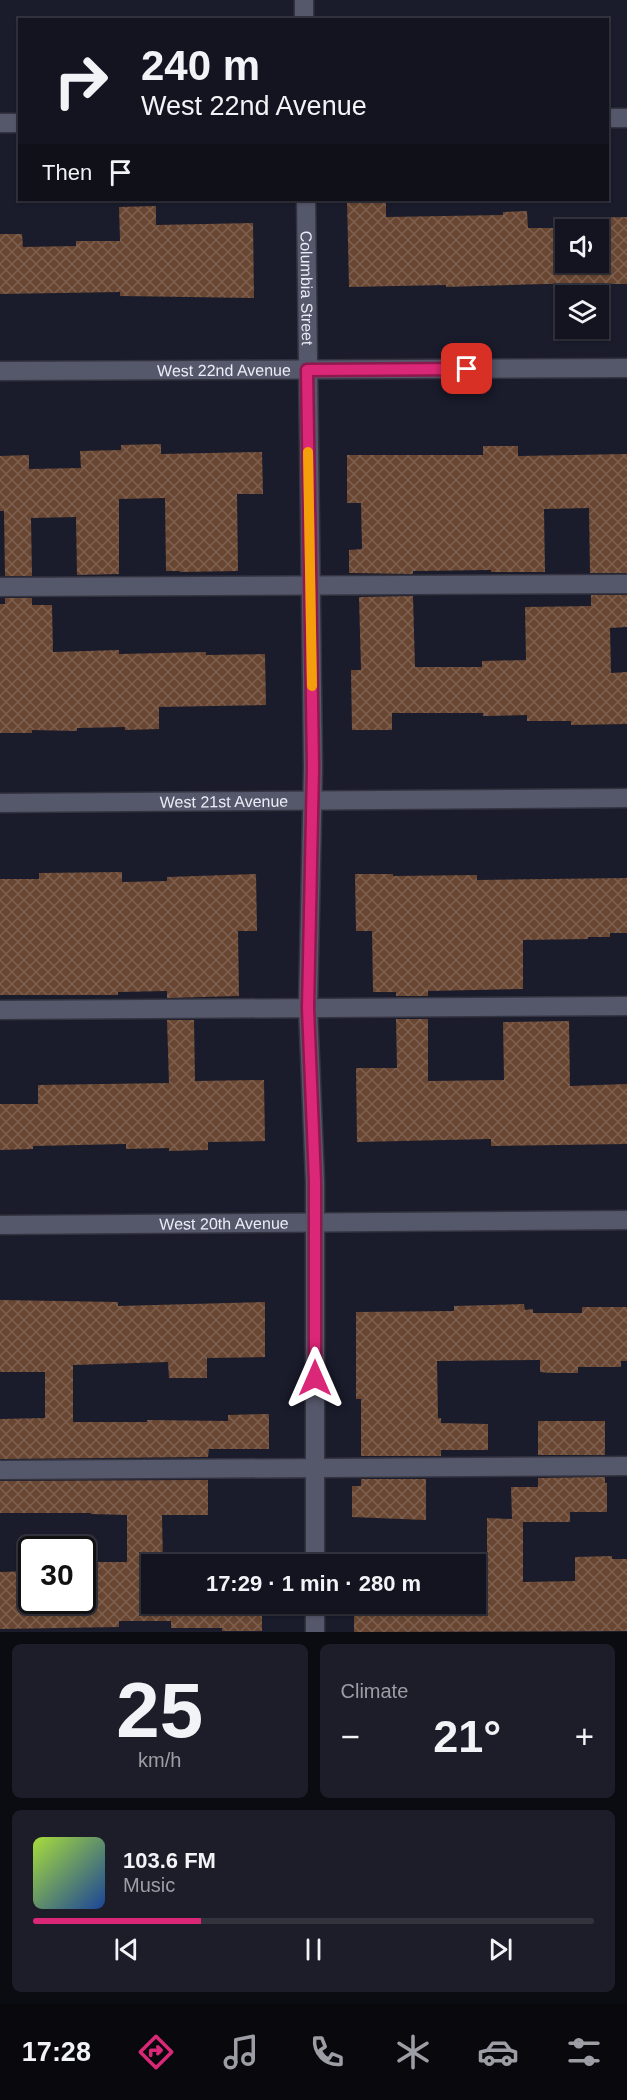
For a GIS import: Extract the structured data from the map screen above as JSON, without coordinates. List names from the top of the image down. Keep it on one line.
{"streets":{"street":["Columbia Street","West 22nd Avenue","West 21st Avenue","West 20th Avenue"]},"crossings":[["Columbia Street","West 22nd Avenue"],["Columbia Street","West 21st Avenue"],["Columbia Street","West 20th Avenue"]],"page":{"turn":["240 m","West 22nd Avenue"],"then":"Then","limit":"30","trip":"17:29 · 1 min · 280 m","tile":[["25","km/h"],"Climate"],"heat":["−","21°","+"],"song":["103.6 FM","Music"],"tabs":"17:28"}}
